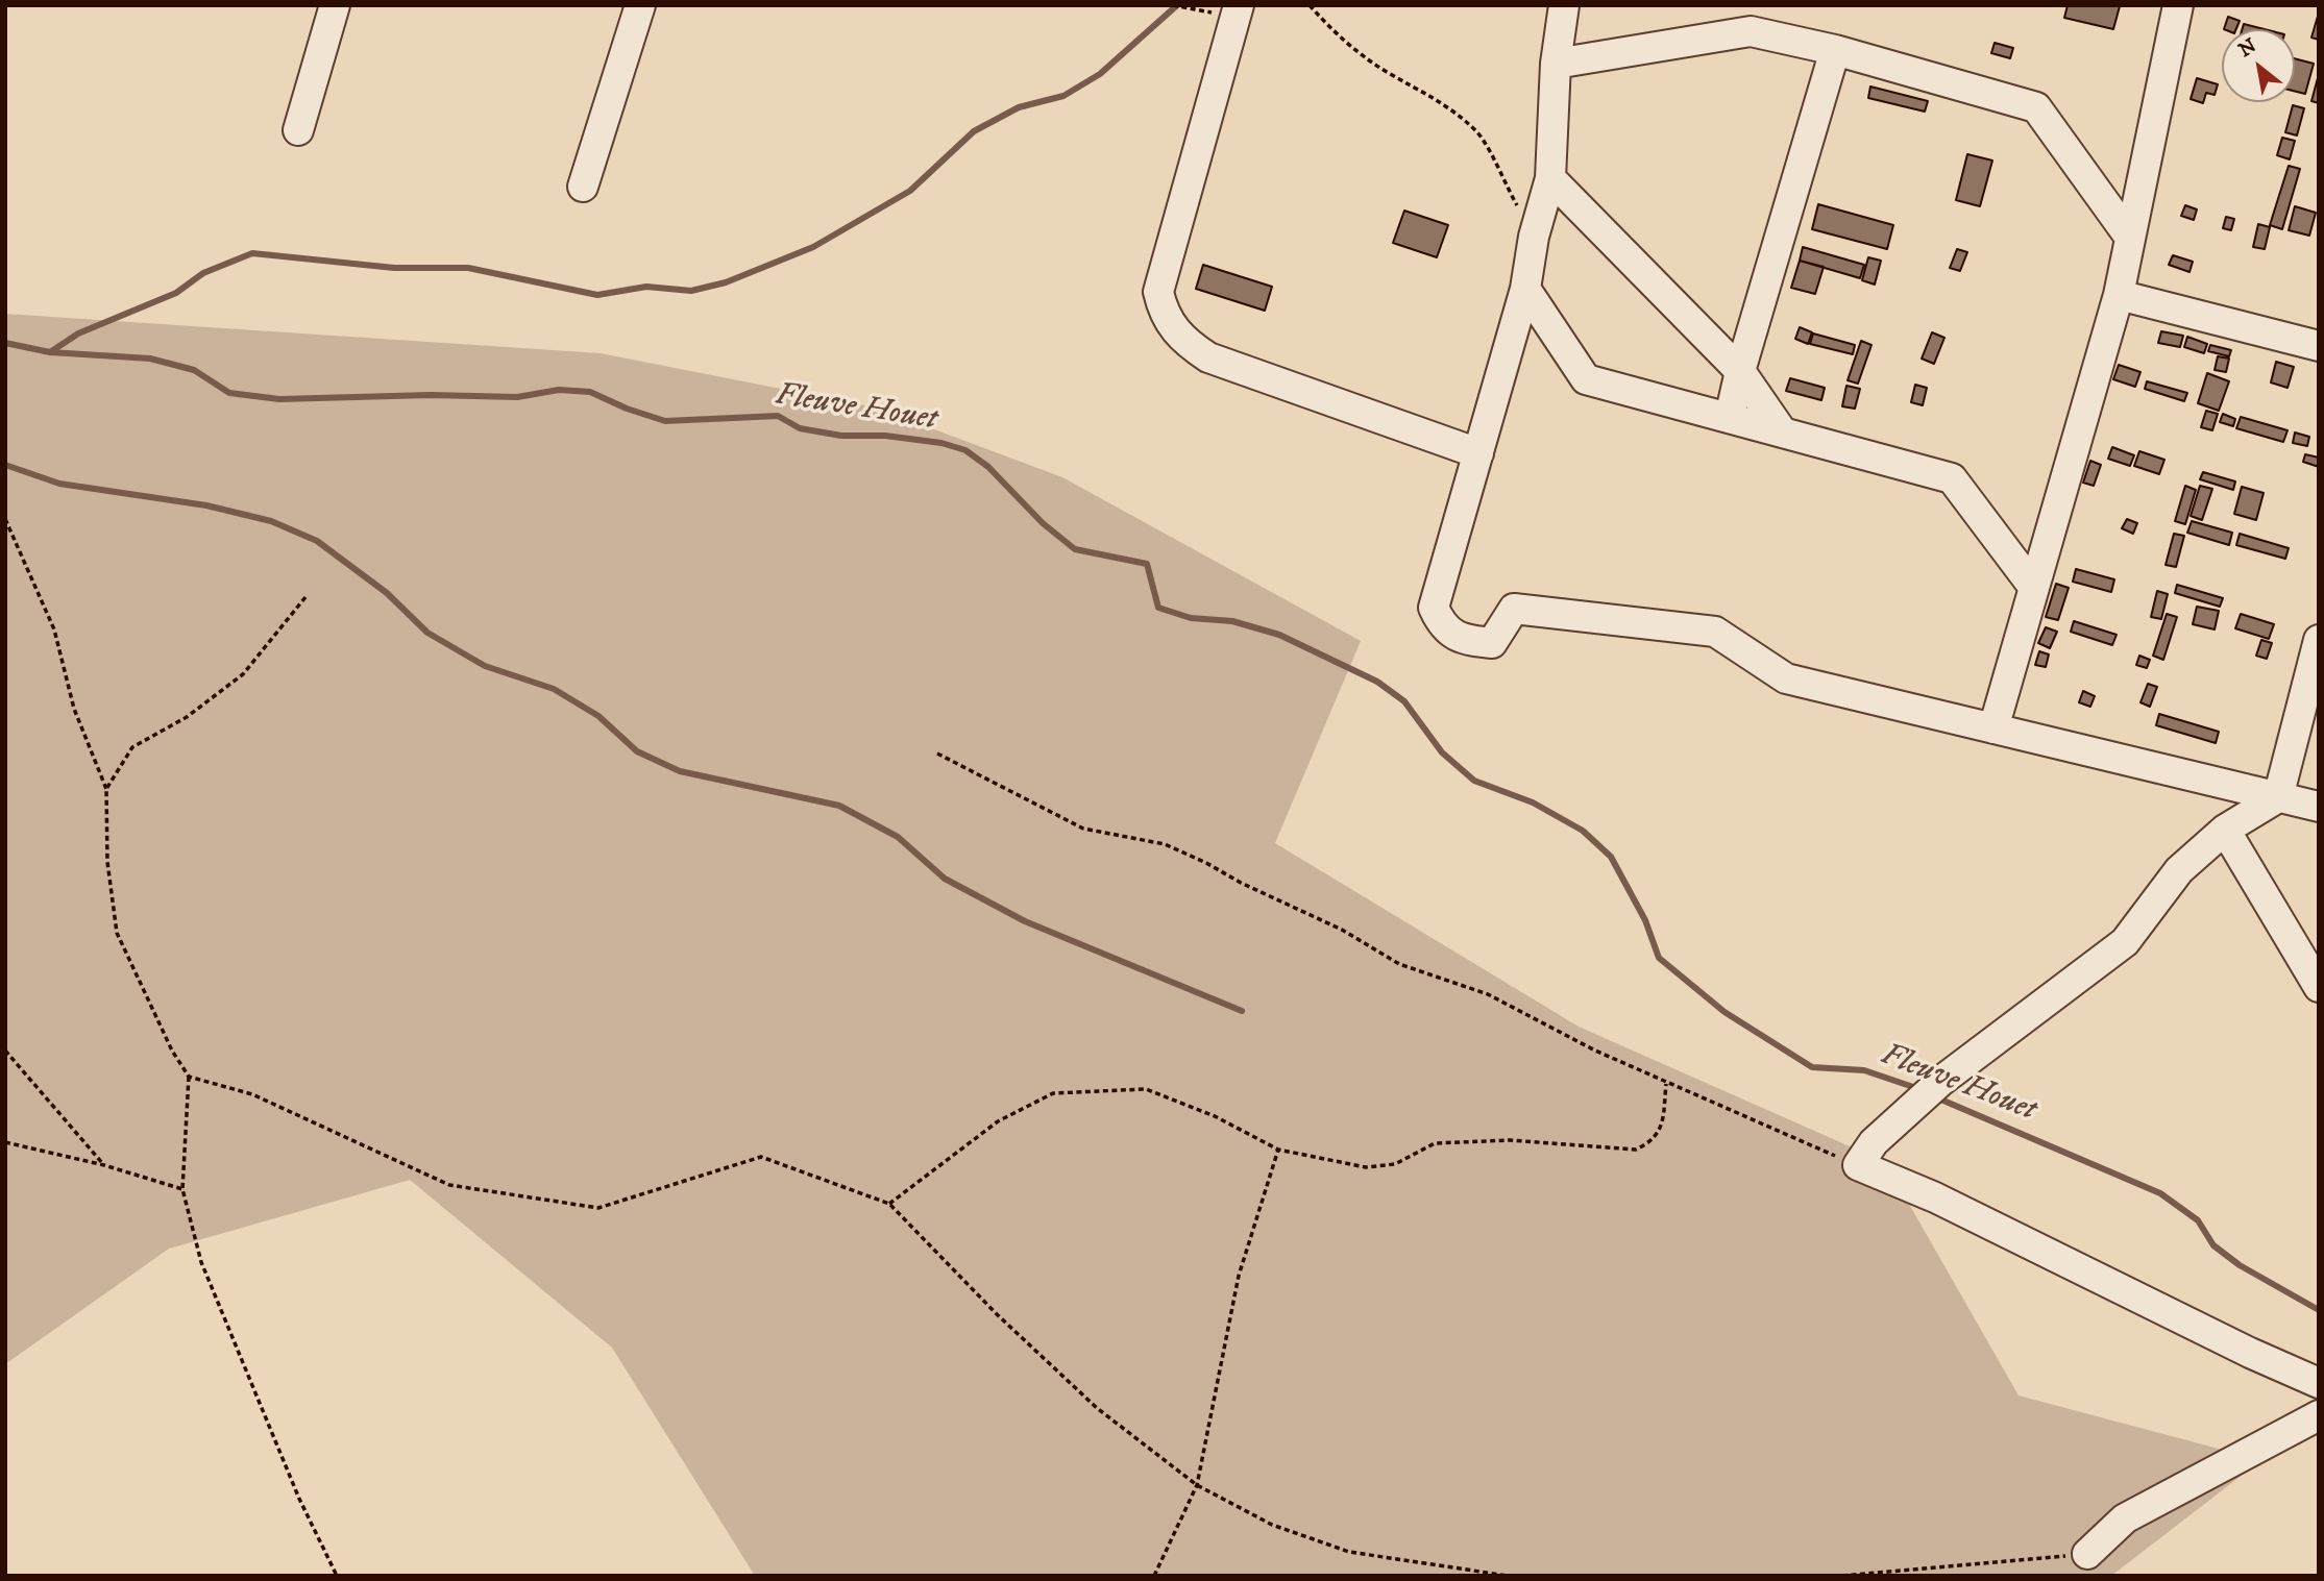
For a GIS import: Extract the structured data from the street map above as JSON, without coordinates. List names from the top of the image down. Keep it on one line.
{"water":["Fleuve Houet"],"north":"top left"}
